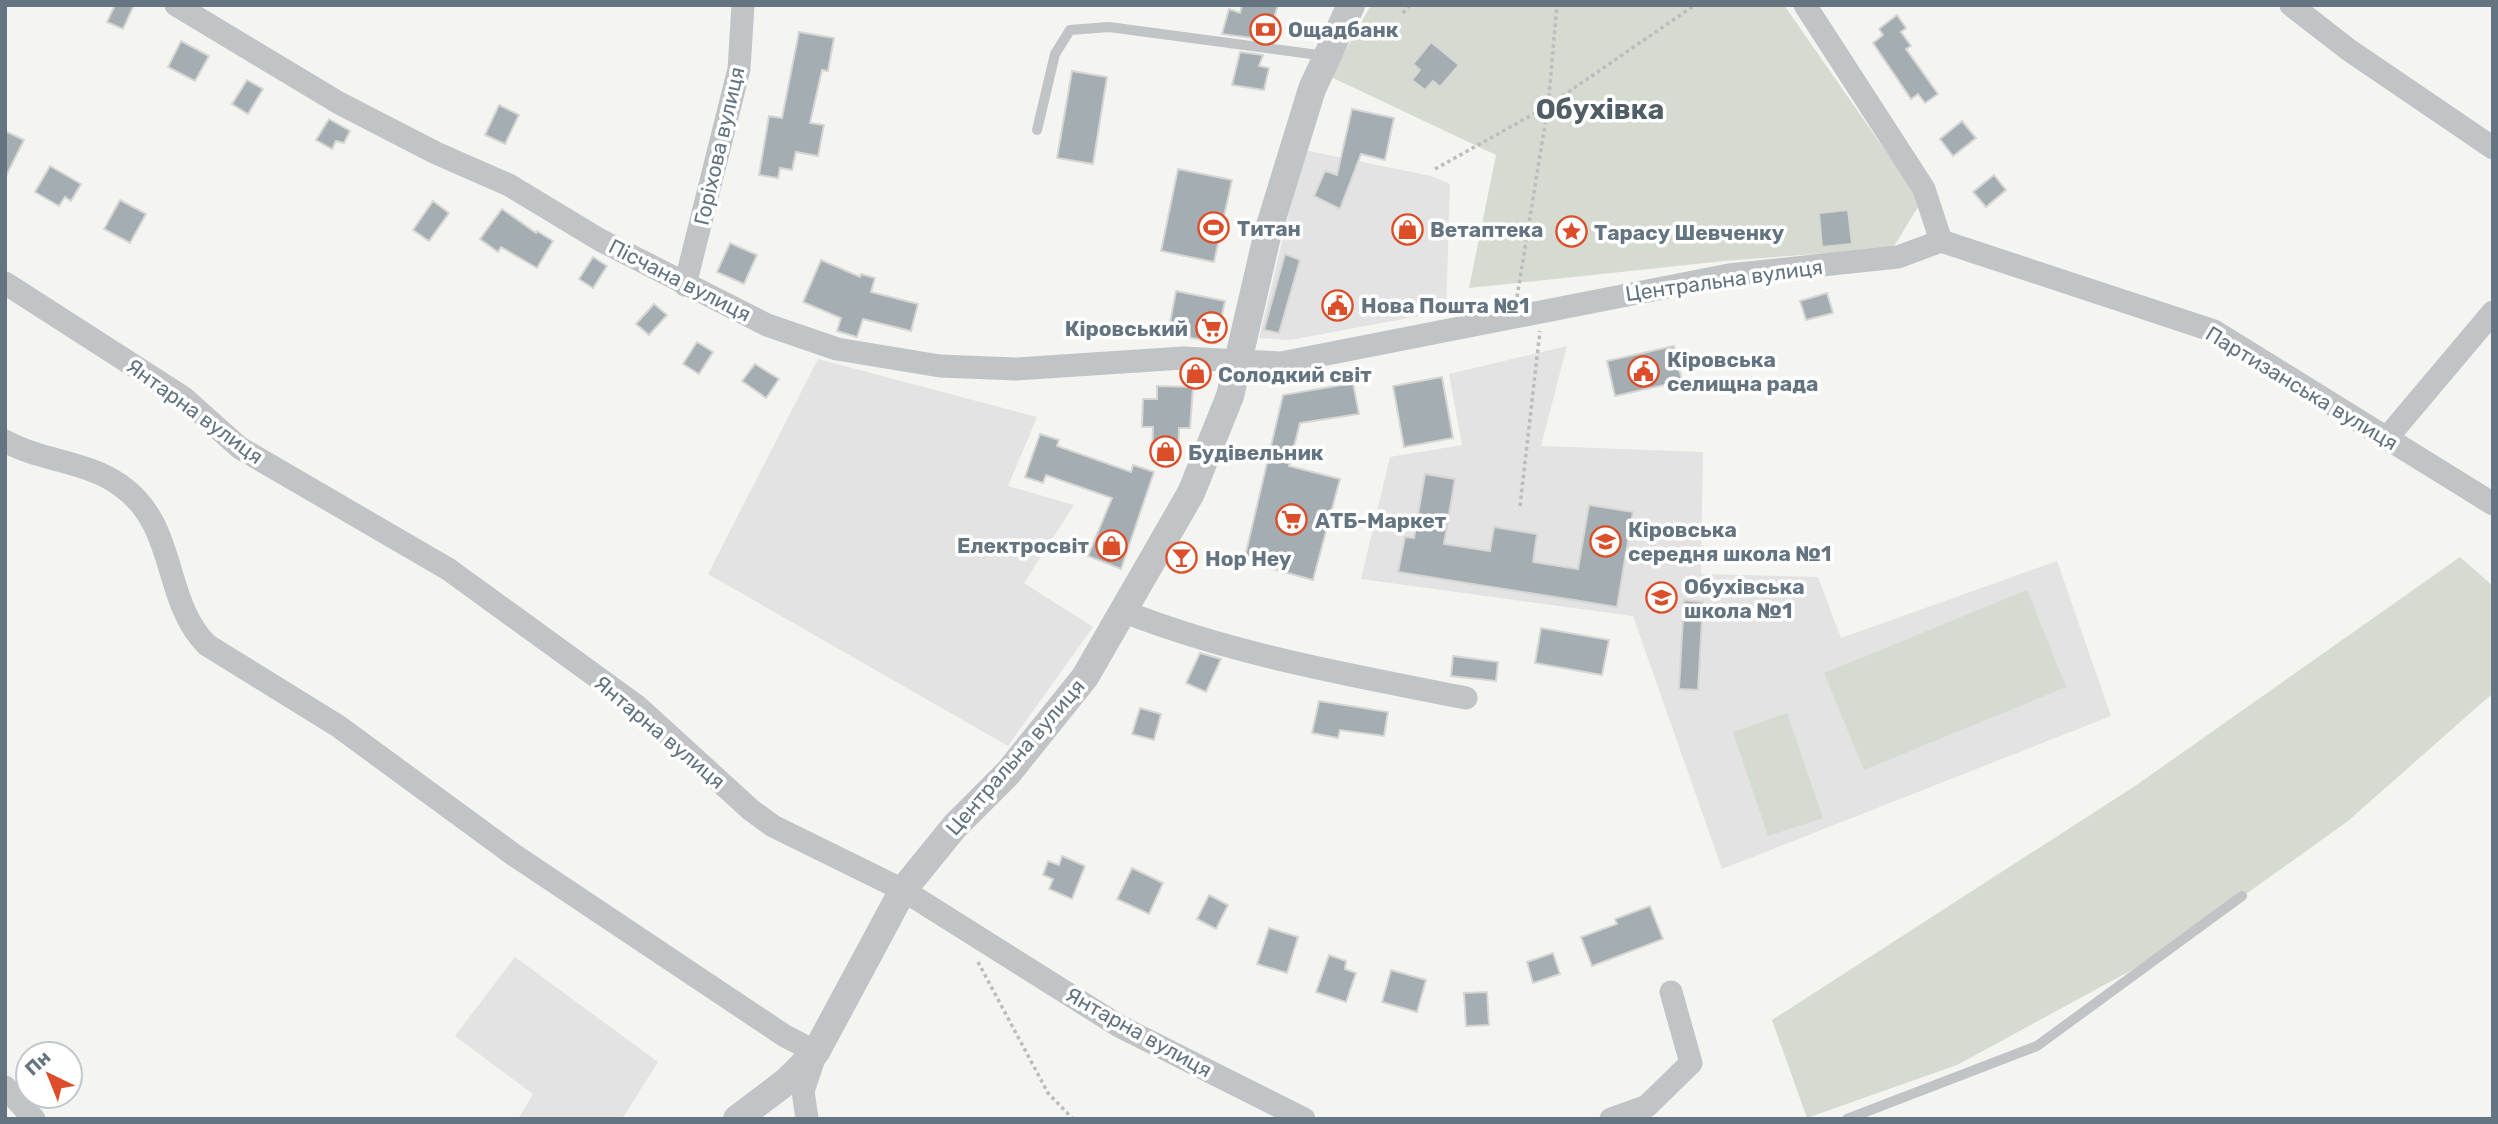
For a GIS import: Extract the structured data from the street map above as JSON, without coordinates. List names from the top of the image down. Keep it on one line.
{"streets":{"street":["Горіхова вулиця","Пісчана вулиця","Центральна вулиця","Партизанська вулиця","Янтарна вулиця"]},"crossings":[["Горіхова вулиця","Пісчана вулиця"],["Пісчана вулиця","Центральна вулиця"],["Центральна вулиця","Партизанська вулиця"],["Центральна вулиця","Янтарна вулиця"]],"districts":["Обухівка"],"places":{"bank":["Ощадбанк"],"sports":["Титан"],"shop":["Ветаптека","Солодкий світ","Будівельник","Електросвіт"],"place":["Тарасу Шевченку"],"public building":["Нова Пошта №1","Кіровська селищна рада"],"supermarket":["Кіровський","АТБ-Маркет"],"school or university":["Кіровська середня школа №1","Обухівська школа №1"],"bar":["Hop Hey"]},"north":"top left"}
